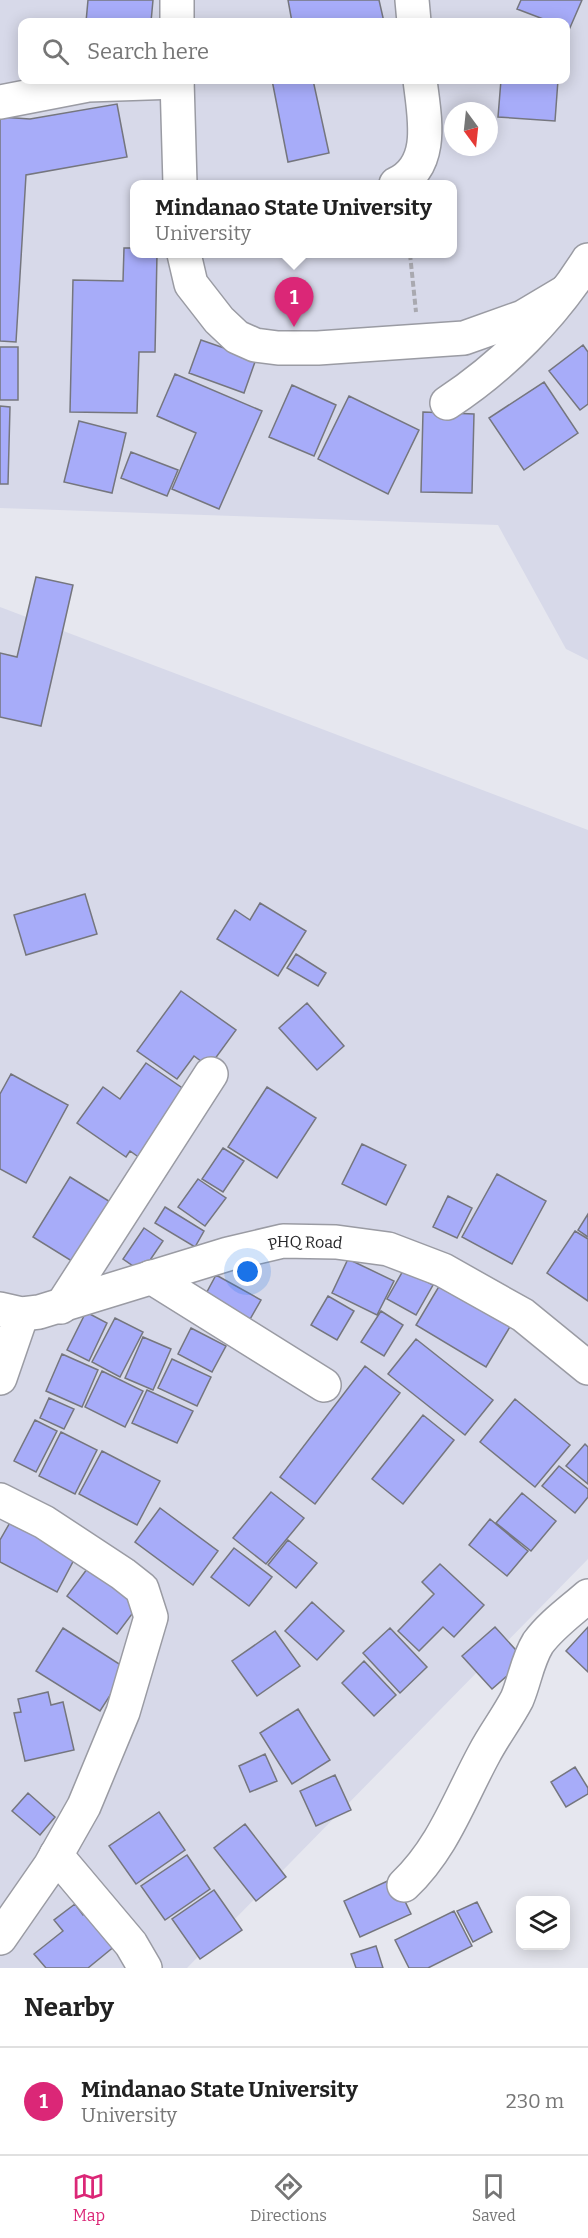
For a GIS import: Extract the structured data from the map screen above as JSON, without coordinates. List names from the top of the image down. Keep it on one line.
{"streets":{"street":["PHQ Road"]},"north":"bottom","page":{"search":"Search here","popup":["Mindanao State University","University"],"pins":"1","heading":"Nearby","list":[{"mark":"1","name":"Mindanao State University","note":"University","value":"230 m"}],"nav":["Map","Directions","Saved"]}}
